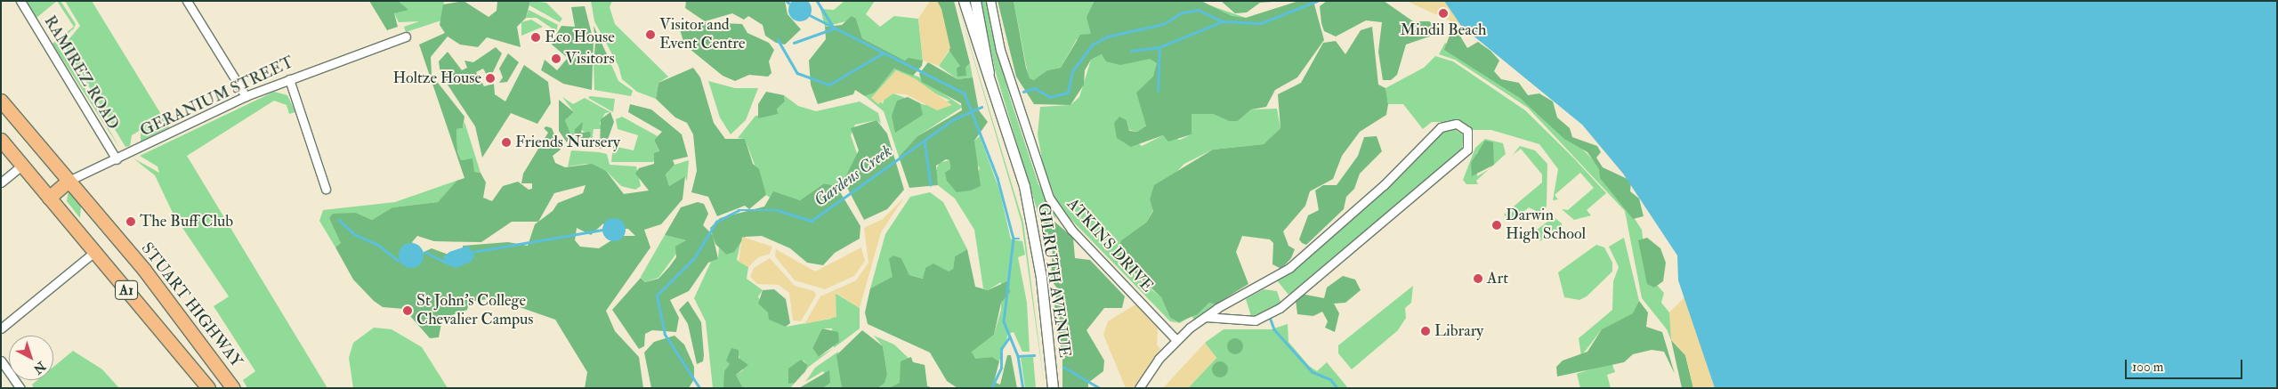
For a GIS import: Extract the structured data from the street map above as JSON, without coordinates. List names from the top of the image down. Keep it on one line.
{"streets":{"highway":["A1","STUART HIGHWAY"],"street":["RAMIREZ ROAD","GERANIUM STREET","ATKINS DRIVE","GILRUTH AVENUE"]},"crossings":[["RAMIREZ ROAD","GERANIUM STREET"],["GERANIUM STREET","STUART HIGHWAY"]],"water":["Gardens Creek"],"places":["Mindil Beach","Visitor and Event Centre","Eco House","Visitors","Holtze House","Friends Nursery","The Buff Club","Darwin High School","Art","St John's College Chevalier Campus","Library"],"scale_bar":"100 m","north":"bottom right"}
